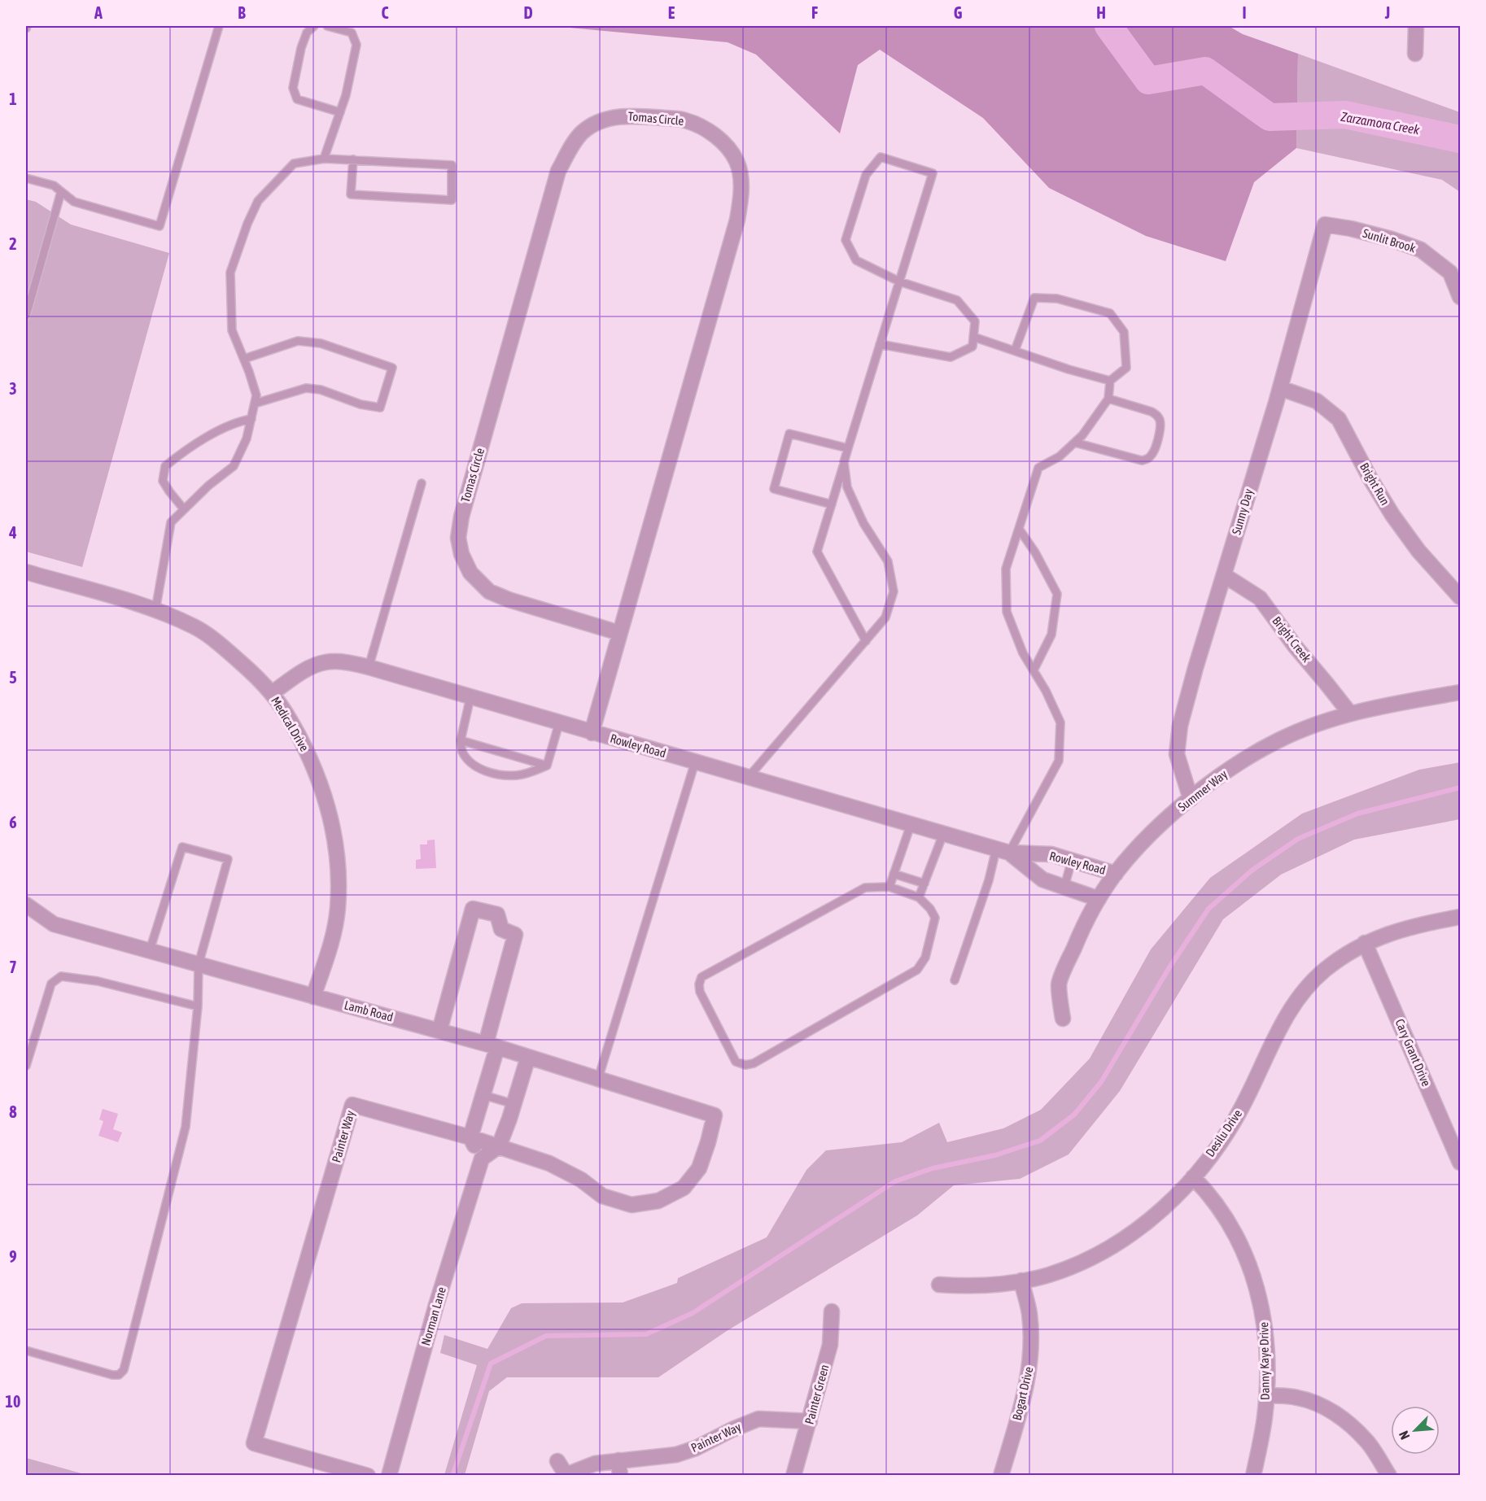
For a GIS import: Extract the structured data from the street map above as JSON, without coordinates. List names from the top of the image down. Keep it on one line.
{"streets":{"street":["Tomas Circle","Sunlit Brook","Bright Run","Sunny Day","Bright Creek","Medical Drive","Rowley Road","Summer Way","Lamb Road","Cary Grant Drive","Desilu Drive","Painter Way","Norman Lane","Danny Kaye Drive","Bogart Drive","Painter Green"]},"crossings":[["Tomas Circle","Rowley Road"],["Sunlit Brook","Sunny Day"],["Bright Run","Sunny Day"],["Sunny Day","Bright Creek"],["Sunny Day","Summer Way"],["Bright Creek","Summer Way"],["Medical Drive","Rowley Road"],["Medical Drive","Lamb Road"],["Rowley Road","Summer Way"],["Lamb Road","Painter Way"],["Cary Grant Drive","Desilu Drive"],["Desilu Drive","Danny Kaye Drive"],["Desilu Drive","Bogart Drive"],["Painter Way","Painter Green"]],"water":["Zarzamora Creek"],"north":"bottom left","grid":{"columns":["A","B","C","D","E","F","G","H","I","J"],"rows":["1","2","3","4","5","6","7","8","9","10"]}}
